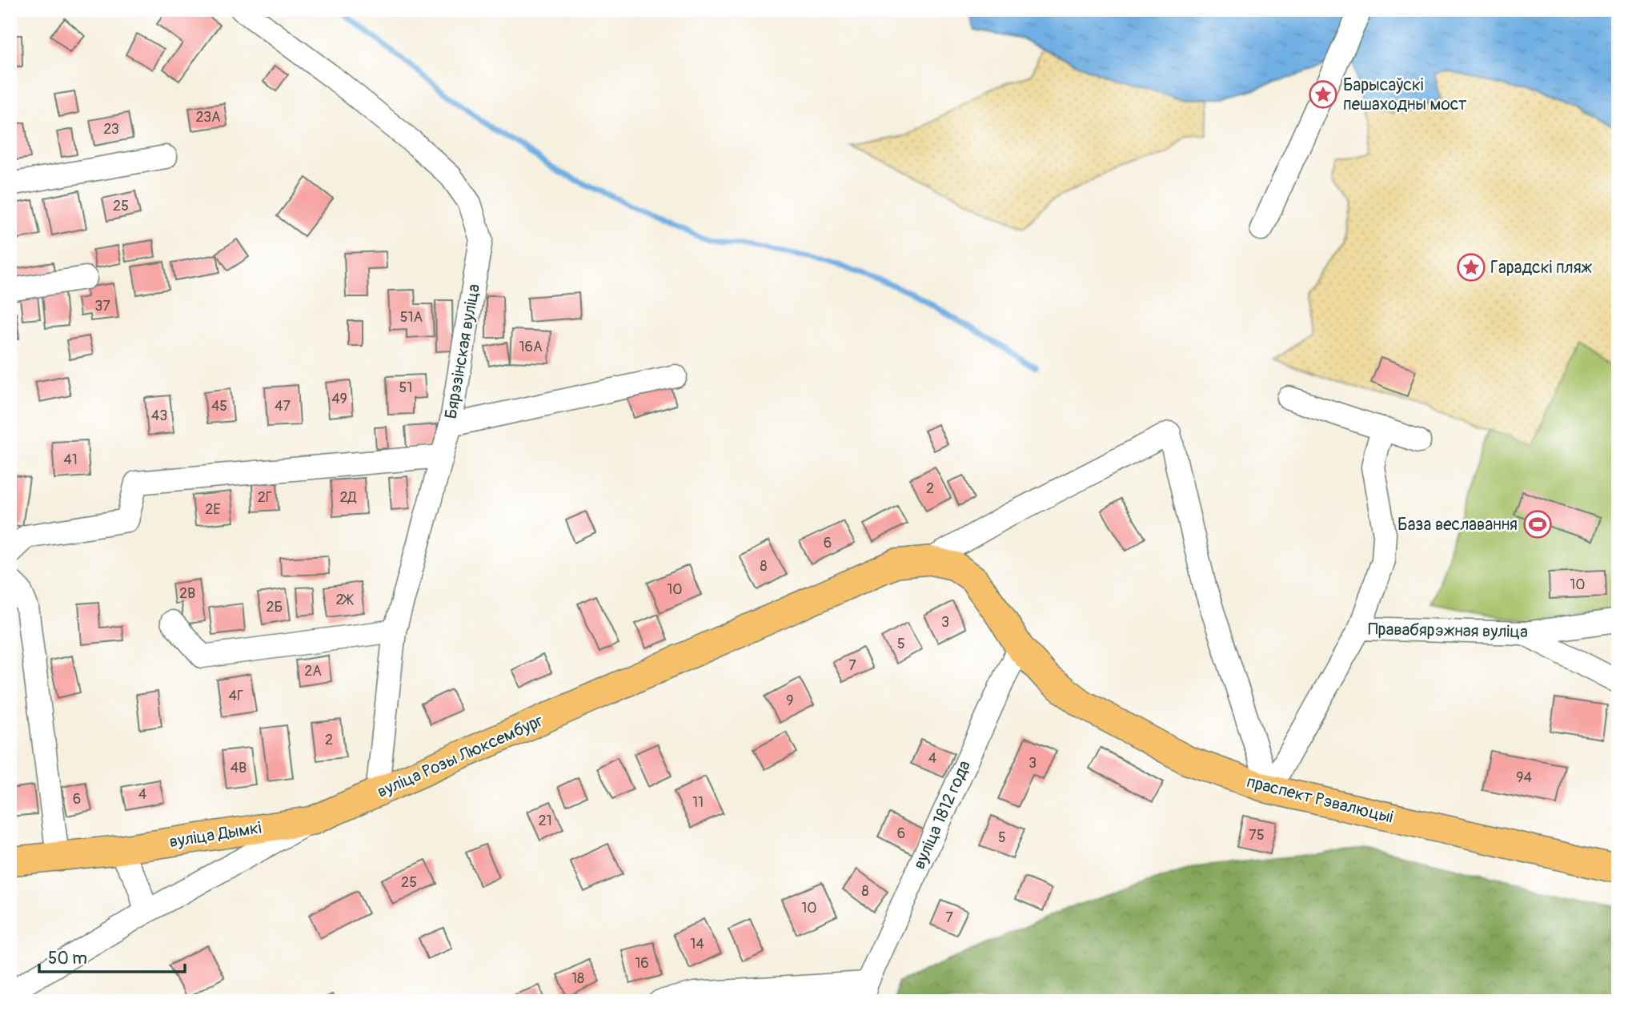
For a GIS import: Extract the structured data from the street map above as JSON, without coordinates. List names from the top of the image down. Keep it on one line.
{"streets":{"main road":["вуліца Розы Люксембург","праспект Рэвалюцыі","вуліца Дымкі"],"street":["Бярэзінская вуліца","Правабярэжная вуліца","вуліца 1812 года"]},"crossings":[["Бярэзінская вуліца","вуліца Розы Люксембург"],["Правабярэжная вуліца","праспект Рэвалюцыі"],["вуліца Розы Люксембург","праспект Рэвалюцыі"],["вуліца Розы Люксембург","вуліца Дымкі"],["праспект Рэвалюцыі","вуліца 1812 года"]],"places":{"place":["Барысаўскі пешаходны мост","Гарадскі пляж"],"sports":["База веславання"]},"house_numbers":["23А","23","25","37","51А","16А","51","49","45","47","43","41","2","2Г","2Д","2Е","6","8","10","10","2В","2Ж","2Б","3","5","7","2А","4Г","9","2","4","3","4В","94","4","6","11","21","6","75","5","25","8","10","7","14","16","18"],"scale_bar":"50 m"}
